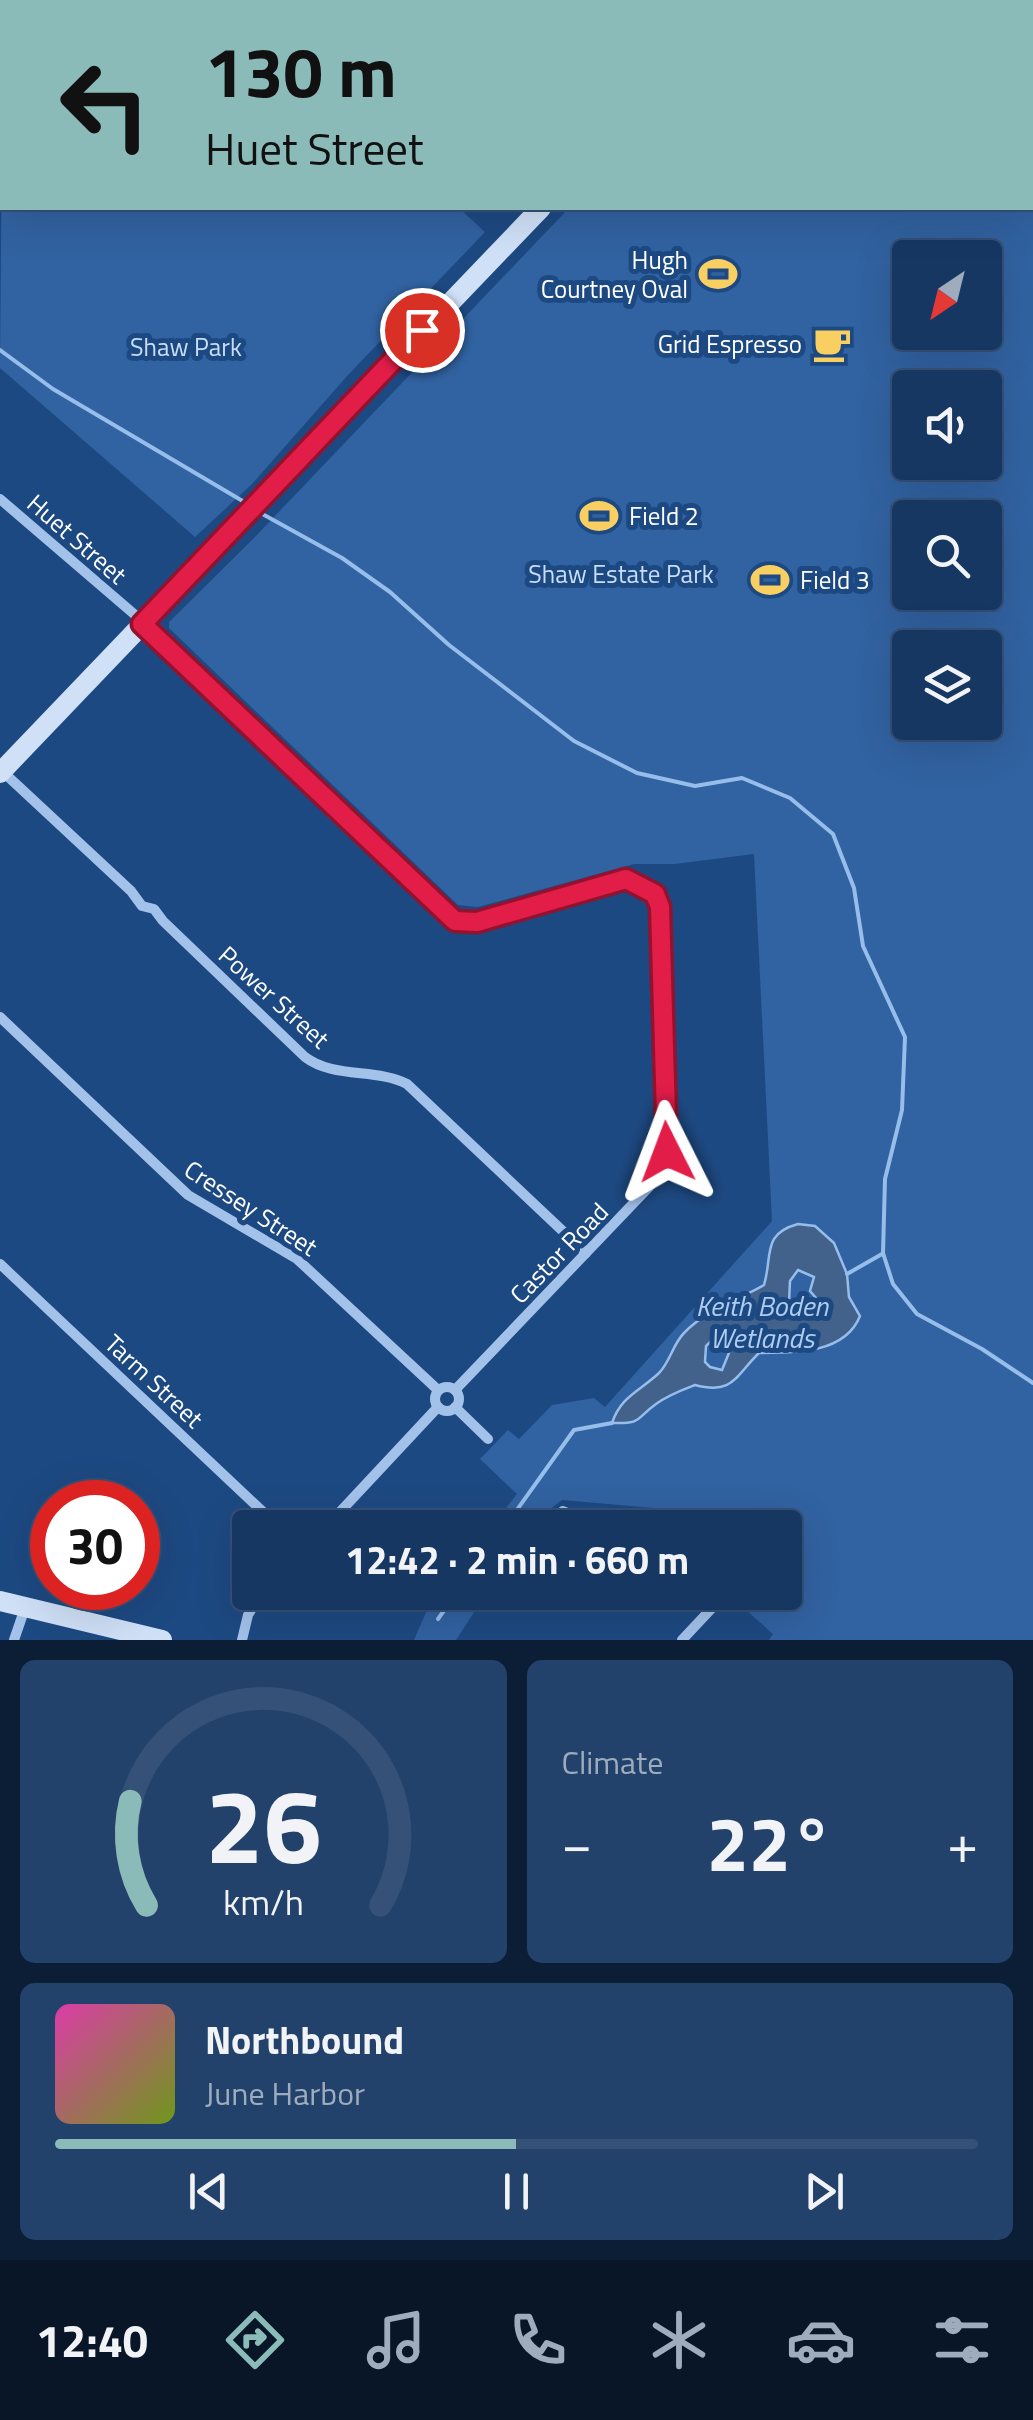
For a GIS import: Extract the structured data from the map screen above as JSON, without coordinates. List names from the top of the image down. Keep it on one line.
{"streets":{"street":["Huet Street","Power Street","Cressey Street","Castor Road","Tarm Street"]},"crossings":[["Huet Street","Castor Road"],["Power Street","Castor Road"],["Cressey Street","Castor Road"]],"water":["Keith Boden Wetlands"],"parks":["Shaw Park","Shaw Estate Park"],"places":{"sports":["Hugh Courtney Oval","Field 2","Field 3"],"cafe":["Grid Espresso"]},"north":"bottom left","page":{"turn":["130 m","Huet Street"],"limit":"30","trip":"12:42 · 2 min · 660 m","tile":"Climate","heat":["−","22°","+"],"song":["Northbound","June Harbor"],"tabs":"12:40","gauge":["26","km/h"]}}
